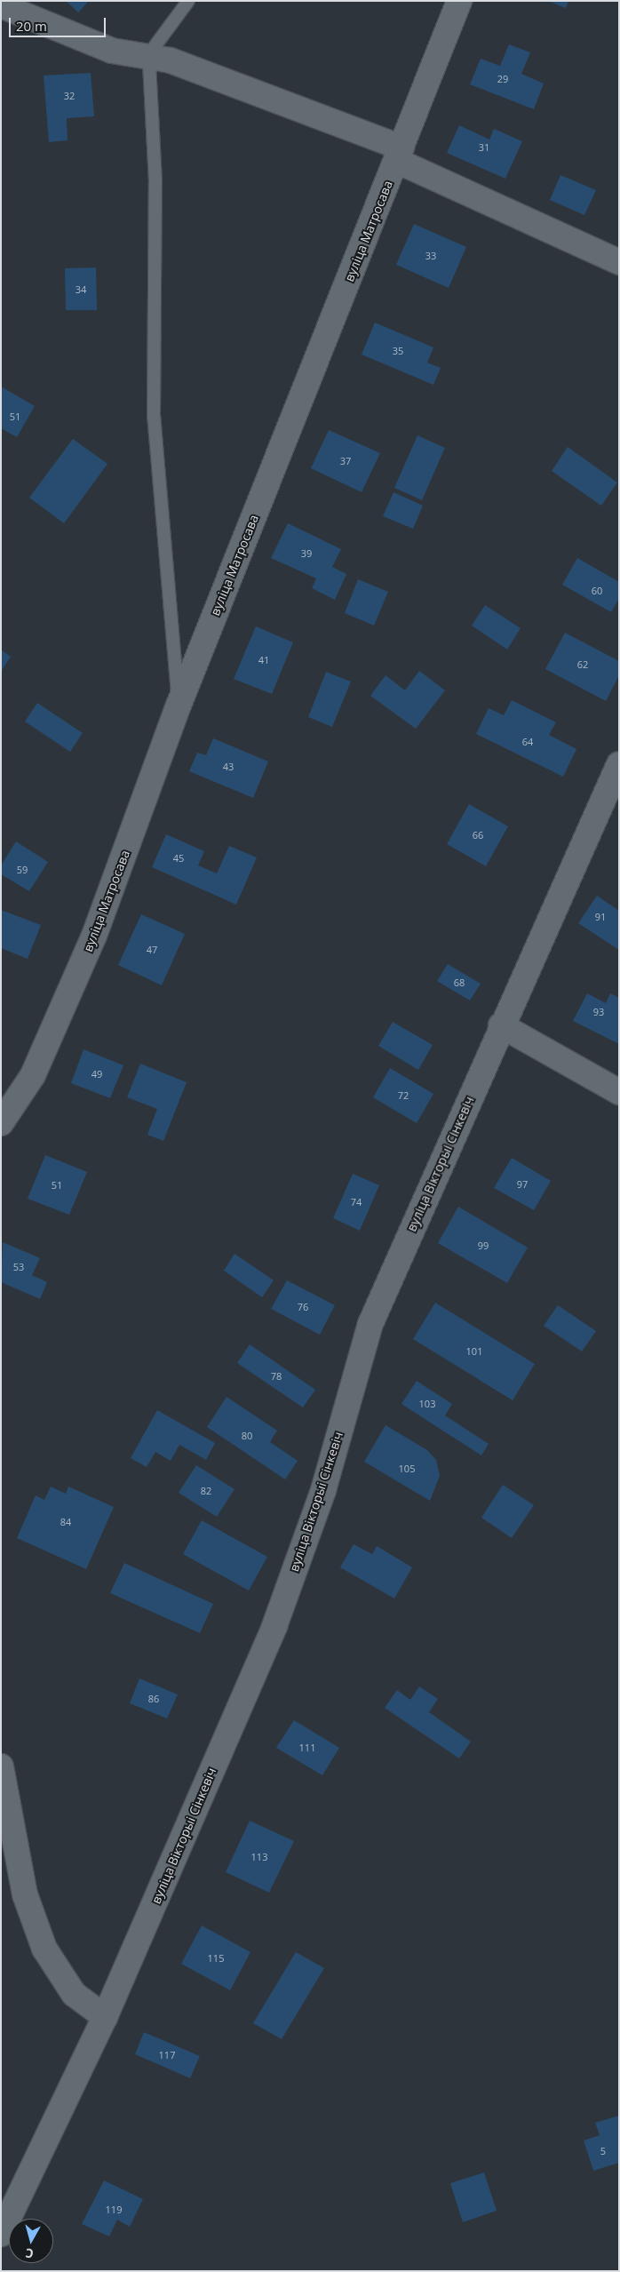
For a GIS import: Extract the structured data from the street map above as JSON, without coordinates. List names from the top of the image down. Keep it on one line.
{"streets":{"street":["вуліца Матросава","вуліца Вікторыі Сінкевіч"]},"house_numbers":["29","32","31","33","34","35","51","37","39","60","41","62","64","43","66","45","59","91","47","68","93","49","72","97","51","74","99","53","76","101","78","103","80","105","82","84","86","111","113","115","117","5","119"],"scale_bar":"20 m","north":"bottom"}
